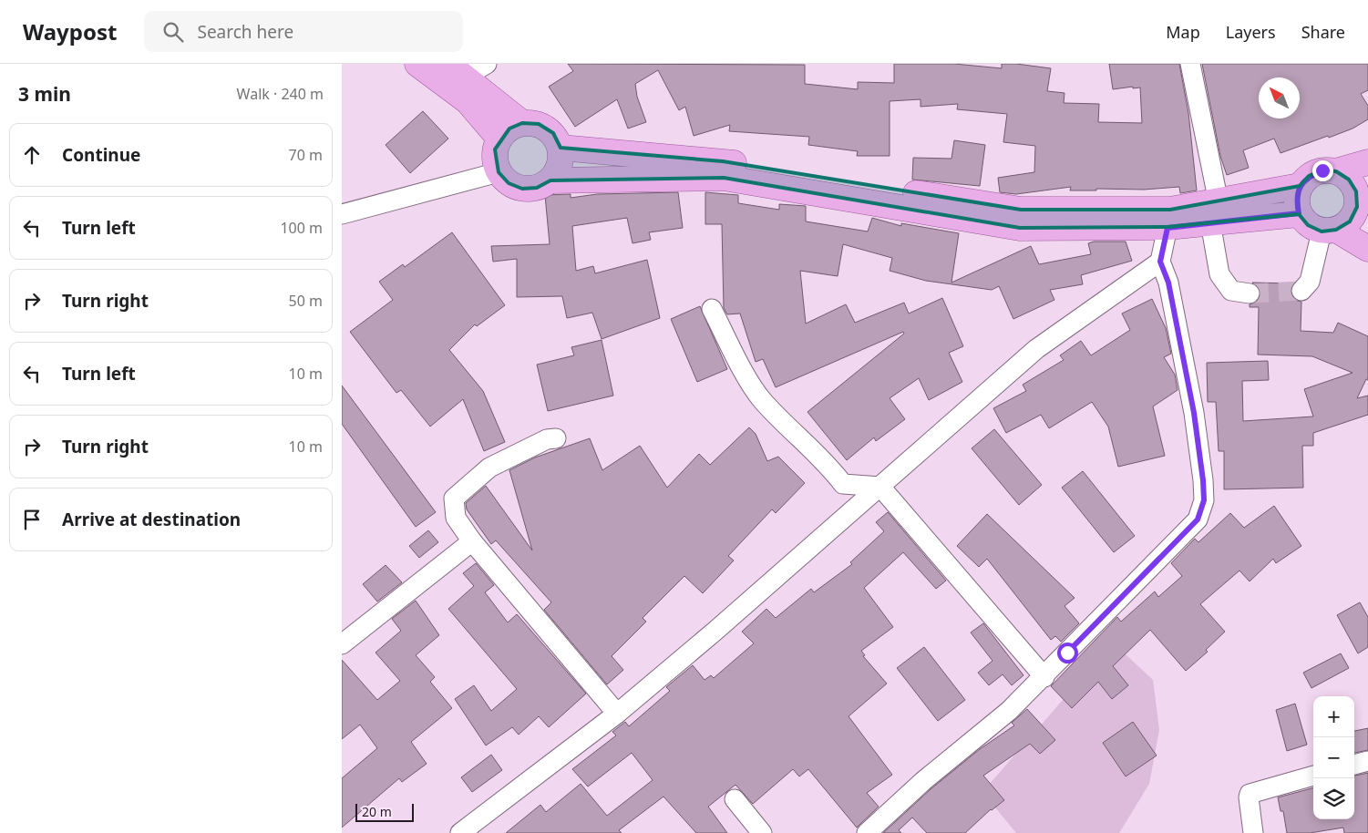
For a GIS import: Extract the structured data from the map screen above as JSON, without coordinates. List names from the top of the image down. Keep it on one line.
{"scale_bar":"20 m","north":"top left","page":{"header":"Waypost","search":"Search here","nav":["Map","Layers","Share"],"heading":["3 min","Walk · 240 m"],"list":[["Continue","70 m"],["Turn left","100 m"],["Turn right","50 m"],["Turn left","10 m"],["Turn right","10 m"],"Arrive at destination"],"map_buttons":["+","−"],"scale":"20 m"}}
